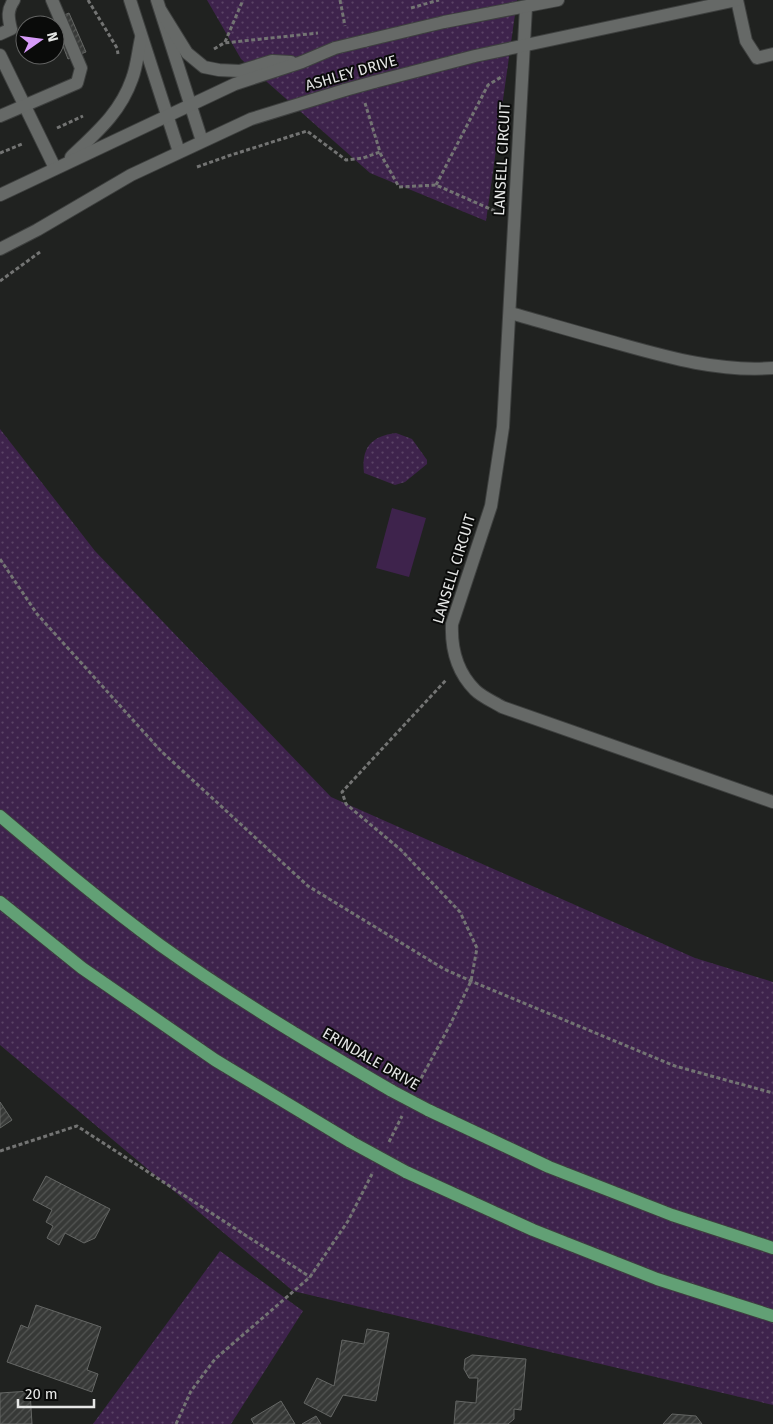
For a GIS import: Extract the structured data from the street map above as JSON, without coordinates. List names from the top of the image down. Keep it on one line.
{"streets":{"main road":["ERINDALE DRIVE"],"street":["ASHLEY DRIVE","LANSELL CIRCUIT"]},"crossings":[["ASHLEY DRIVE","LANSELL CIRCUIT"]],"scale_bar":"20 m","north":"right"}
